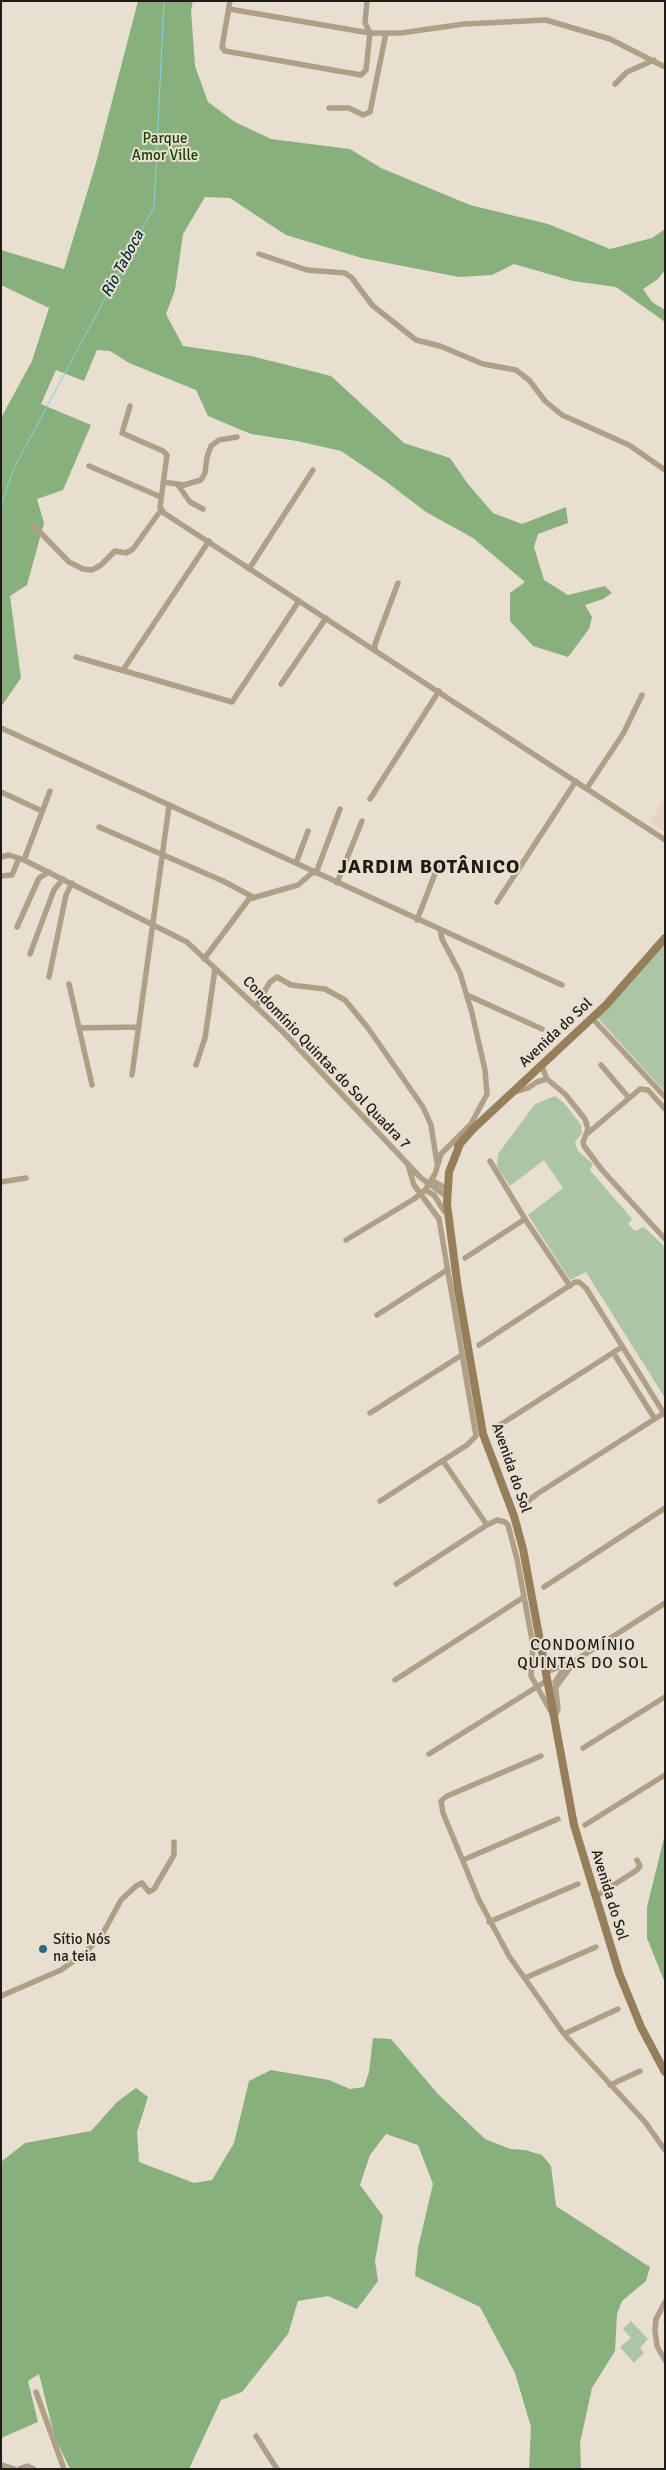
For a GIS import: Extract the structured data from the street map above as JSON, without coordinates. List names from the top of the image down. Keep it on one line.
{"streets":{"street":["Avenida do Sol","Condomínio Quintas do Sol Quadra 7"]},"districts":["JARDIM BOTÂNICO","CONDOMÍNIO QUINTAS DO SOL"],"water":["Rio Taboca"],"parks":["Parque Amor Ville"],"places":["Sítio Nós na teia"]}
